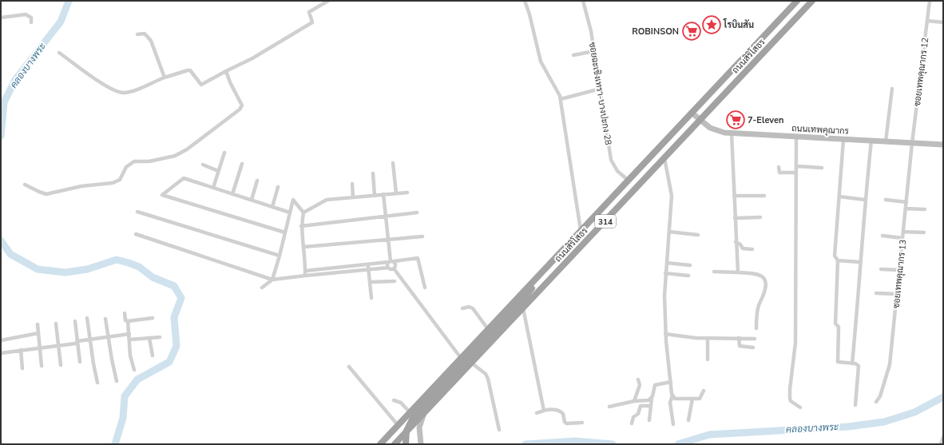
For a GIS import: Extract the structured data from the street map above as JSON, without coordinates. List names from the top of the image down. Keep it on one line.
{"streets":{"highway":["ถนนสิริโสธร","314"],"main road":["ถนนเทพคุณากร"],"street":["ซอยเทพคุณากร 12","ซอยฉะเชิงเทรา-บางปะกง 28","ซอยเทพคุณากร 13"]},"crossings":[["ถนนสิริโสธร","ซอยฉะเชิงเทรา-บางปะกง 28"],["ถนนสิริโสธร","ถนนเทพคุณากร"],["ซอยเทพคุณากร 12","ถนนเทพคุณากร"],["ซอยเทพคุณากร 12","ซอยเทพคุณากร 13"],["ถนนเทพคุณากร","ซอยเทพคุณากร 13"]],"water":["คลองบางพระ"],"places":{"place":["โรบินสัน"],"supermarket":["ROBINSON","7-Eleven"]}}
